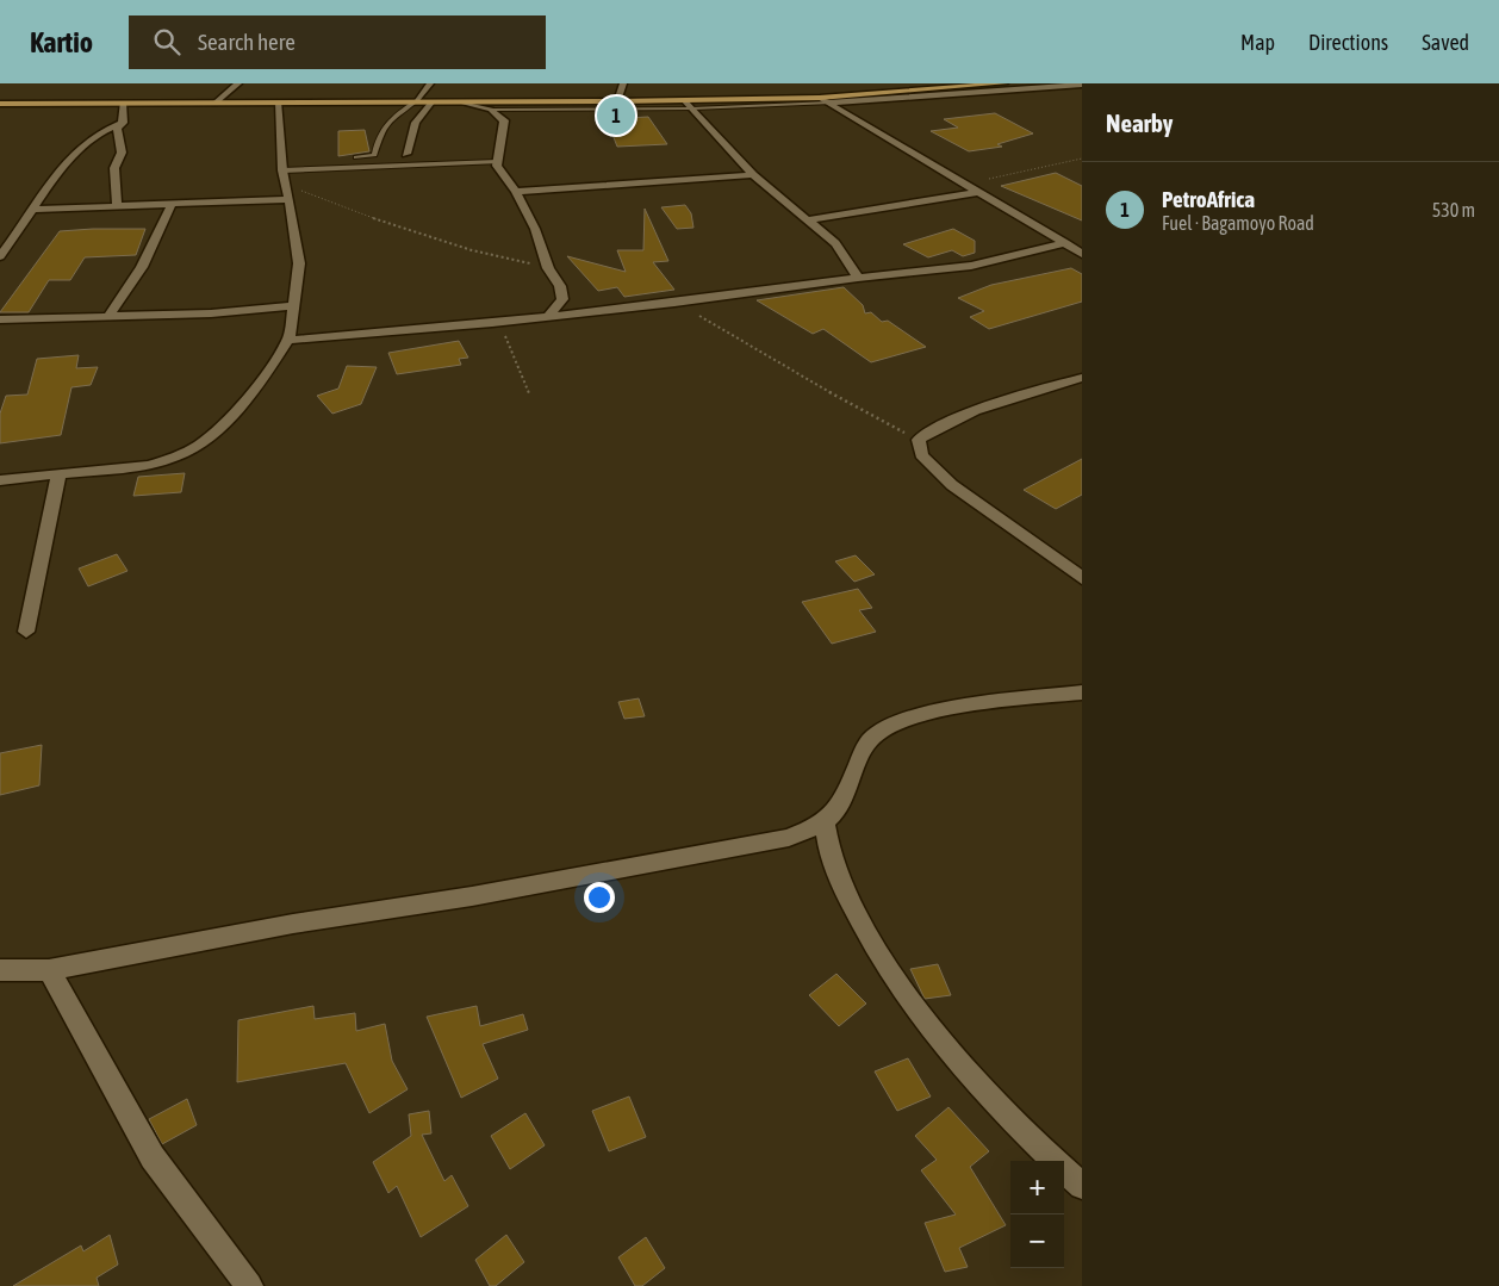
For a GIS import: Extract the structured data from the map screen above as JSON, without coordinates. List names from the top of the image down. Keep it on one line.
{"page":{"header":"Kartio","search":"Search here","nav":["Map","Directions","Saved"],"heading":"Nearby","pins":"1","list":[{"mark":"1","name":"PetroAfrica","note":"Fuel · Bagamoyo Road","value":"530 m"}],"map_buttons":["+","−"]}}
